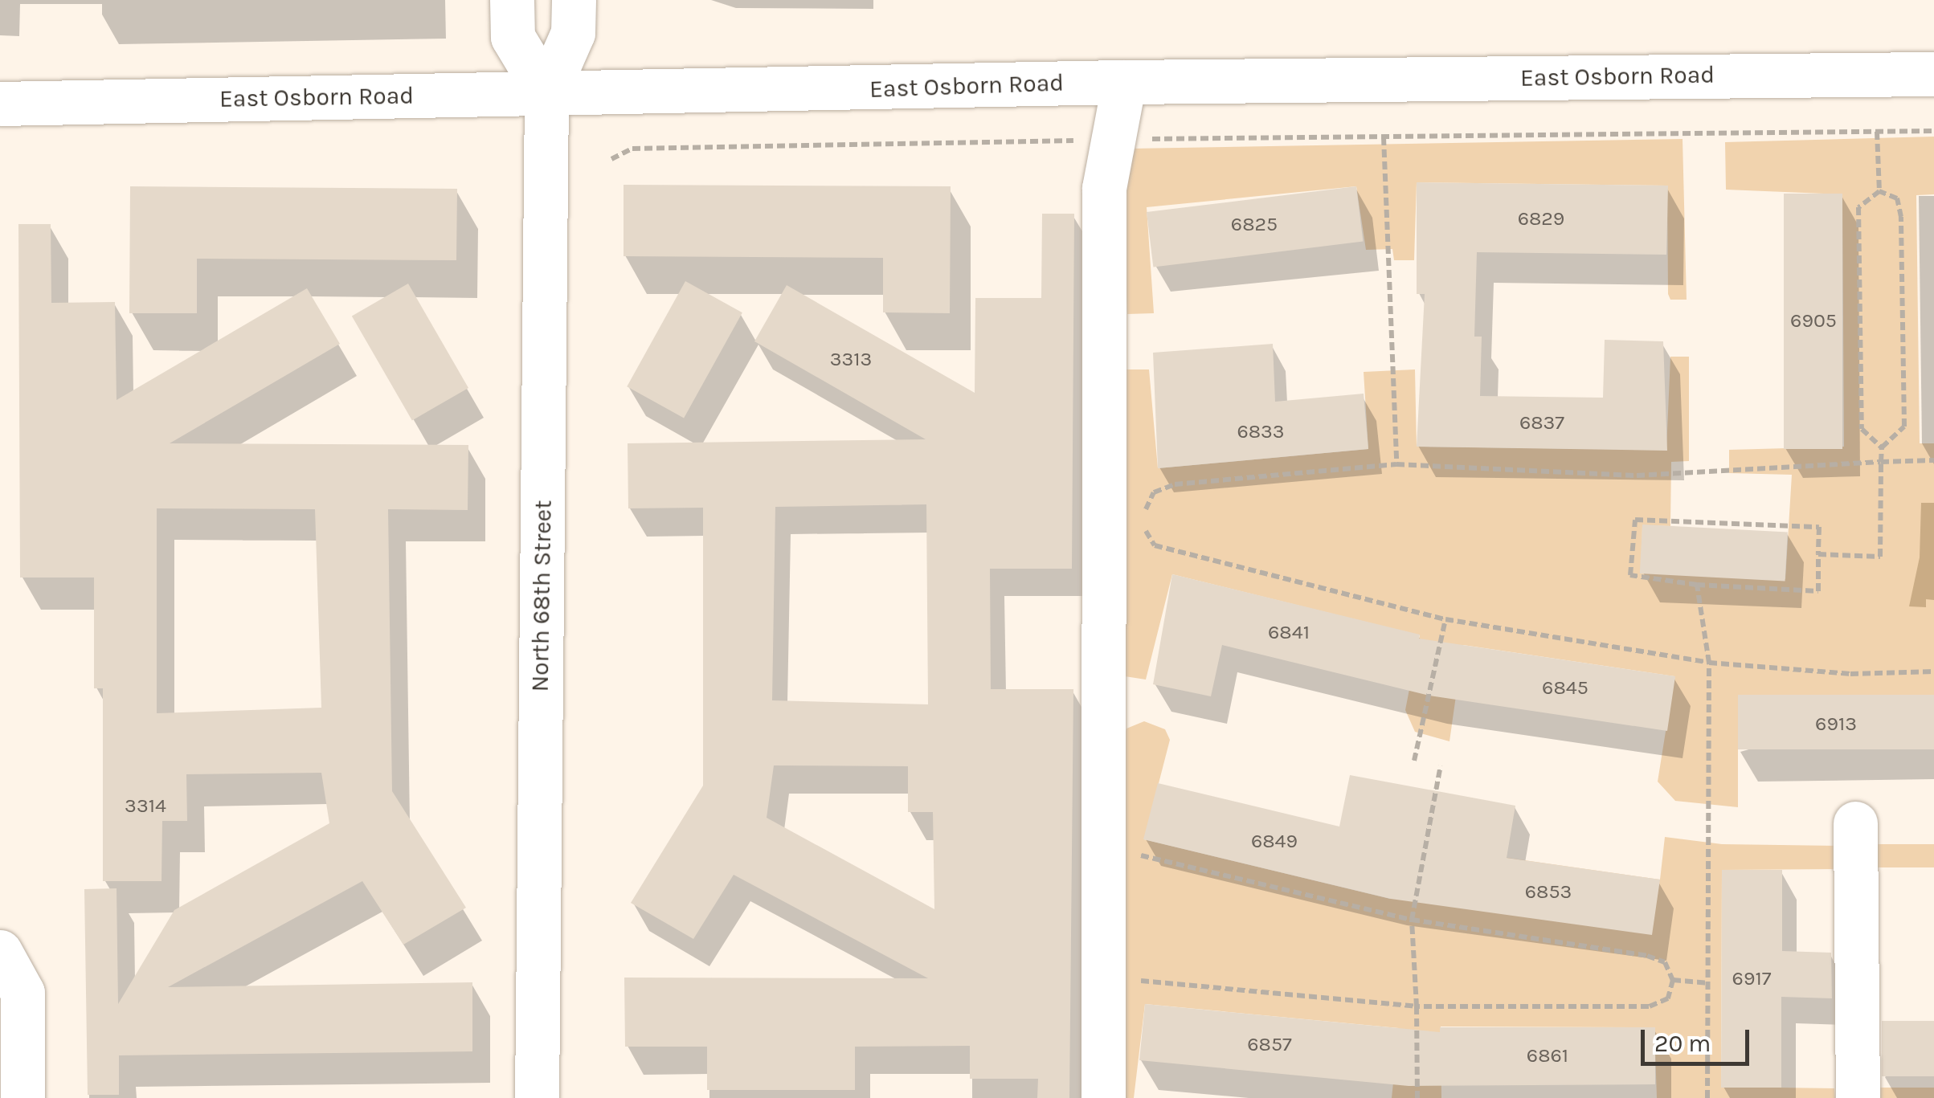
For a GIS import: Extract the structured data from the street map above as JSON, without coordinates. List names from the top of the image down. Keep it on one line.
{"streets":{"main road":["East Osborn Road","North 68th Street"]},"crossings":[["East Osborn Road","North 68th Street"]],"house_numbers":["6829","6825","6905","3313","6837","6833","6841","6845","6913","3314","6849","6853","6917","6857","6861"],"scale_bar":"20 m"}
